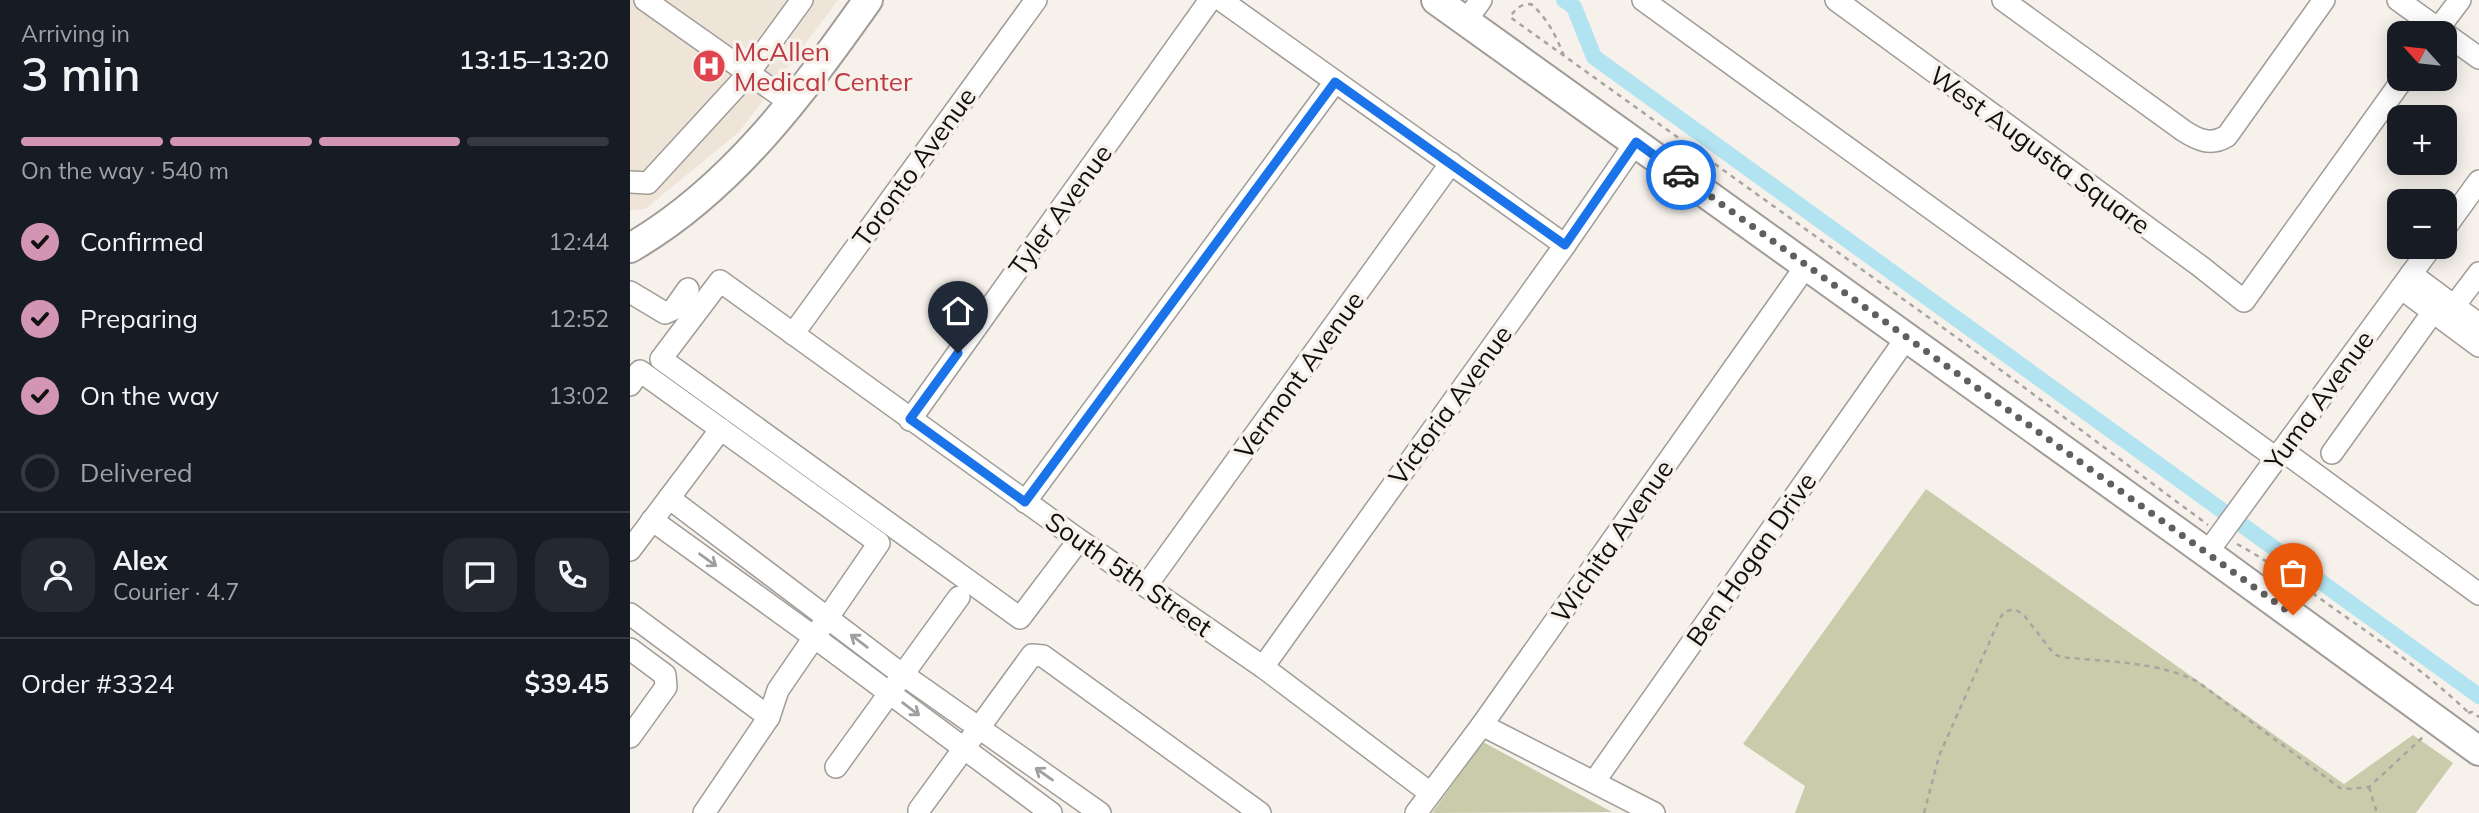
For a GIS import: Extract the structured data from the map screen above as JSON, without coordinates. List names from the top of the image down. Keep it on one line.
{"streets":{"street":["West Augusta Square","Toronto Avenue","Tyler Avenue","Vermont Avenue","Yuma Avenue","Victoria Avenue","Wichita Avenue","Ben Hogan Drive","South 5th Street"]},"crossings":[["Toronto Avenue","South 5th Street"],["Tyler Avenue","South 5th Street"],["Vermont Avenue","South 5th Street"],["Victoria Avenue","South 5th Street"],["Wichita Avenue","South 5th Street"]],"places":{"hospital":["McAllen Medical Center"]},"north":"top left","page":{"heading":["3 min","Arriving in","13:15–13:20"],"panel":["Alex","Courier · 4.7","Order #3324","$39.45"],"map_buttons":["+","−"],"bar":"On the way · 540 m","list":[["Confirmed","12:44"],["Preparing","12:52"],["On the way","13:02"],"Delivered"]}}
